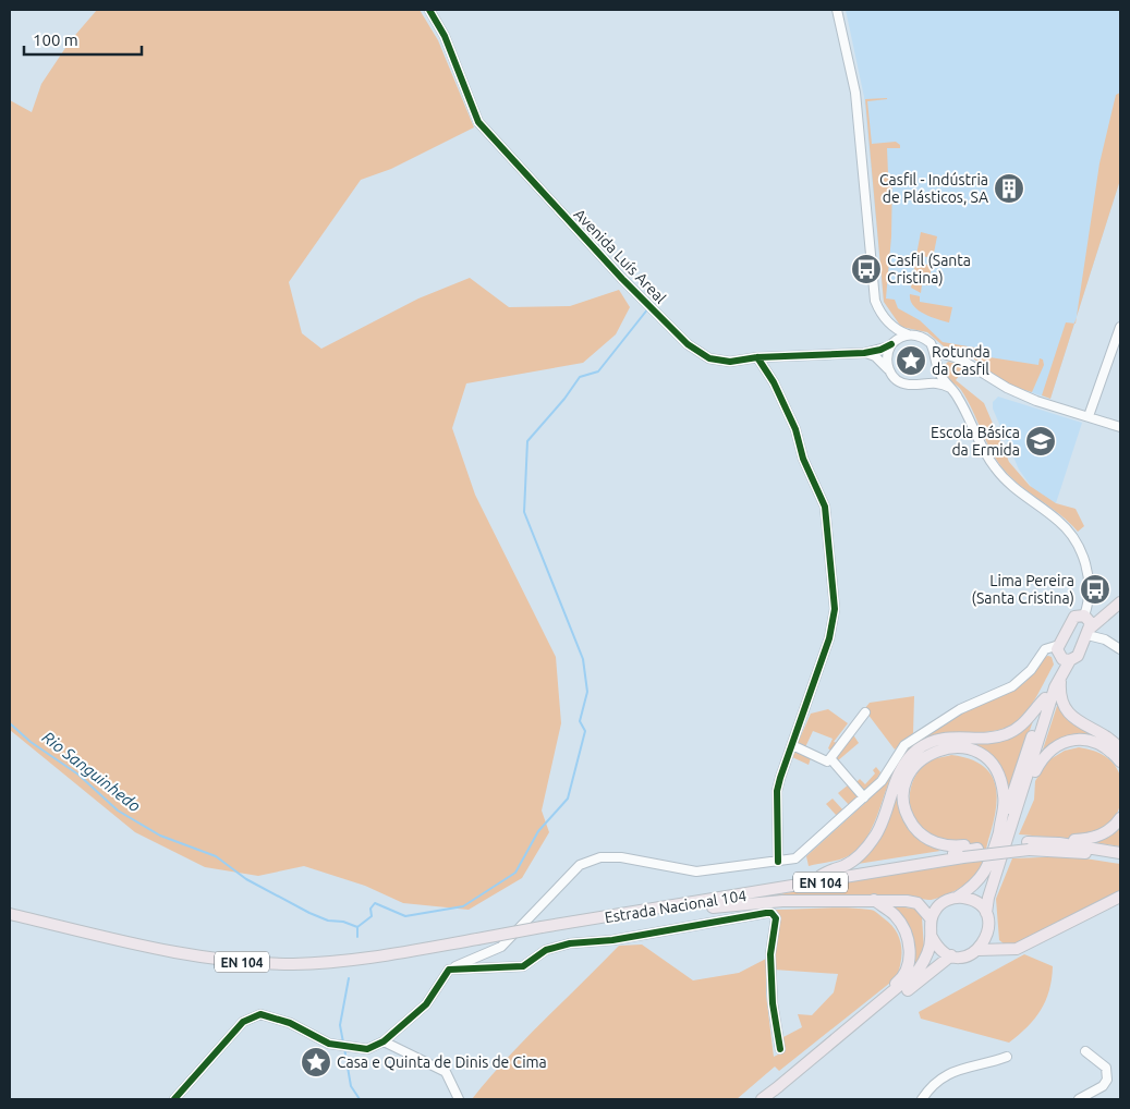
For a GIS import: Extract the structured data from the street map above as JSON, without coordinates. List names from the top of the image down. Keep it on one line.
{"streets":{"main road":["EN 104","Estrada Nacional 104"],"street":["Avenida Luís Areal"]},"crossings":[["EN 104","Estrada Nacional 104"]],"water":["Rio Sanguinhedo"],"places":{"building":["Casfil - Indústria de Plásticos, SA"],"bus stop":["Casfil (Santa Cristina)","Lima Pereira (Santa Cristina)"],"place":["Rotunda da Casfil","Casa e Quinta de Dinis de Cima"],"school or university":["Escola Básica da Ermida"]},"scale_bar":"100 m"}
